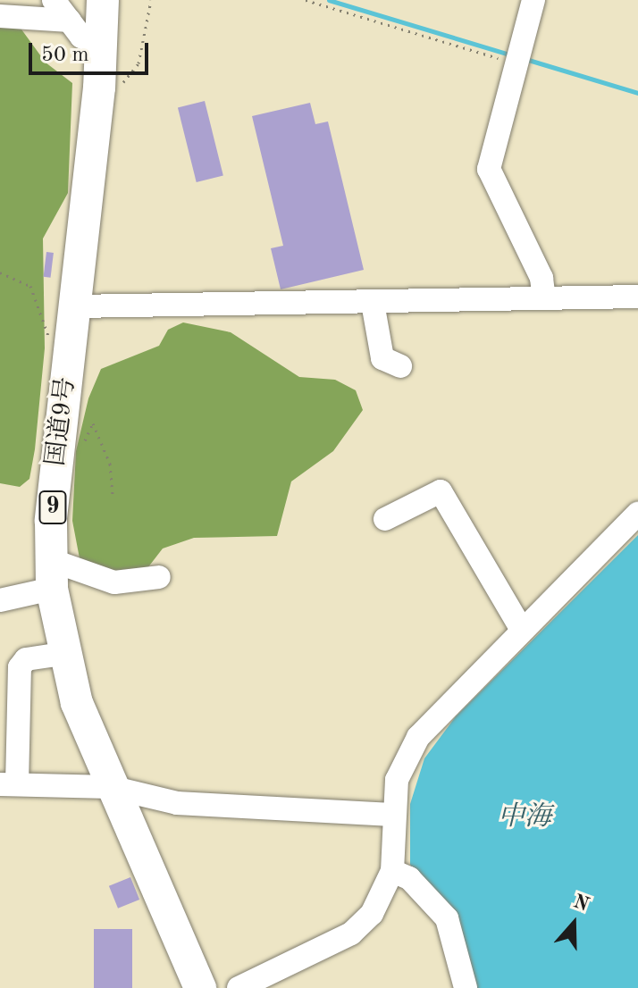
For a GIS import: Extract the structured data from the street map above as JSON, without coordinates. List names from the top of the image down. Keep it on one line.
{"streets":{"highway":["国道9号","9"]},"water":["中海"],"scale_bar":"50 m","north":"top"}
